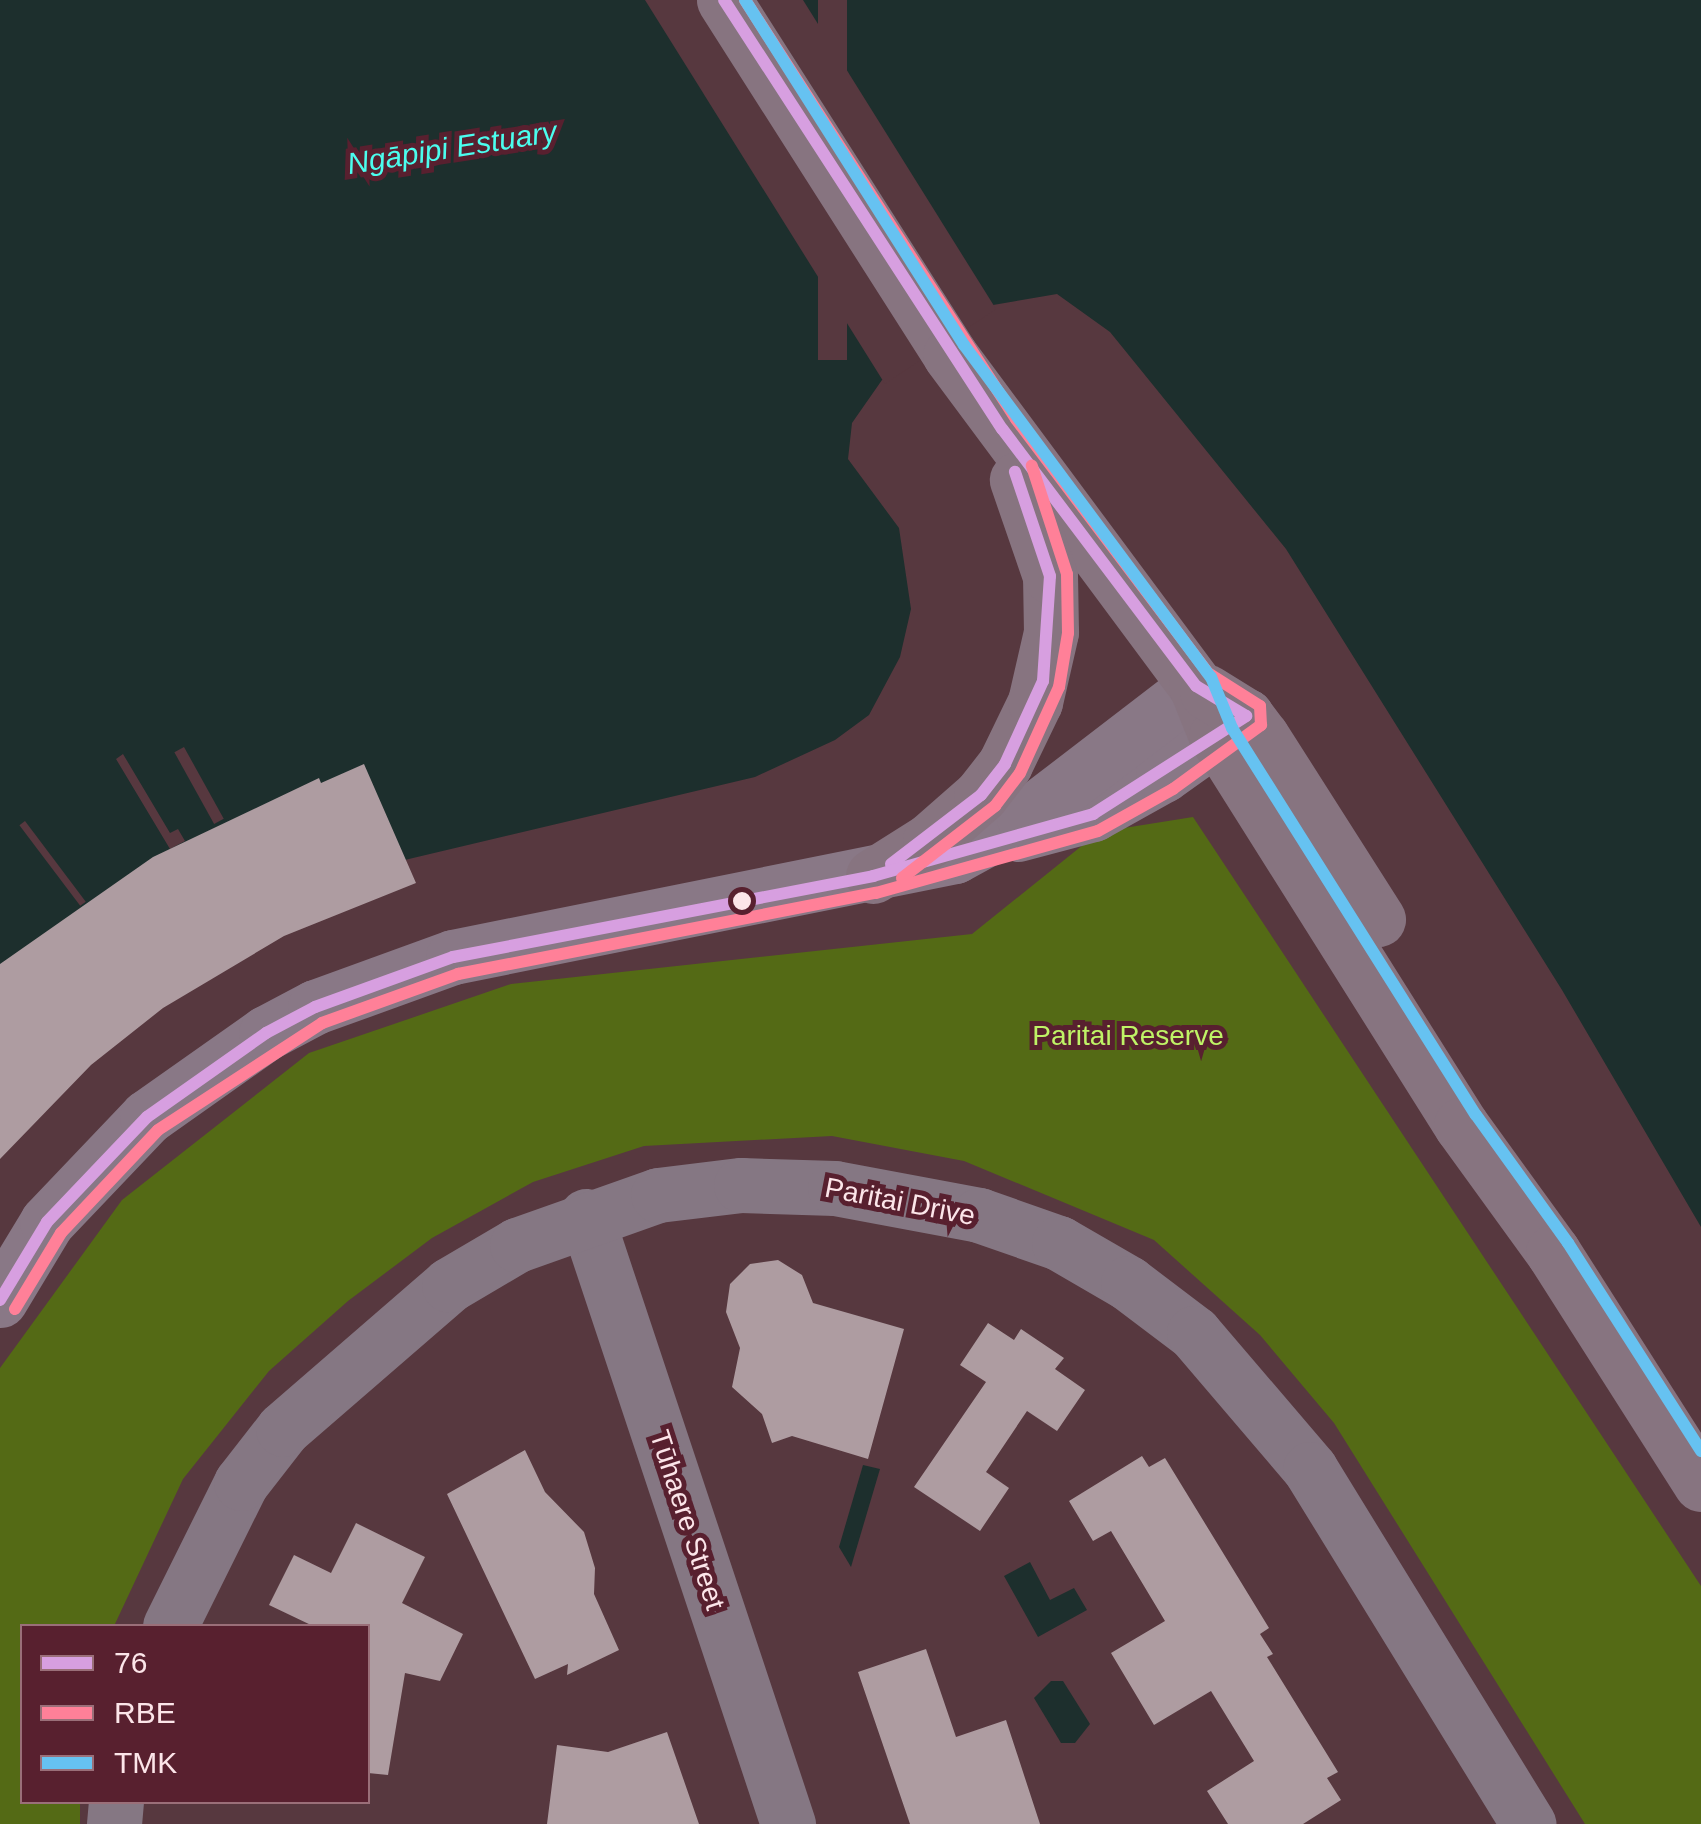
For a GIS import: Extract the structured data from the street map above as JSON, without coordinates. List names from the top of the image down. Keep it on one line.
{"streets":{"street":["Paritai Drive","Tūhaere Street"]},"crossings":[["Paritai Drive","Tūhaere Street"]],"water":["Ngāpipi Estuary"],"parks":["Paritai Reserve"],"lines":["transit line 76","transit line RBE","transit line TMK"],"legend":["76","RBE","TMK"]}
